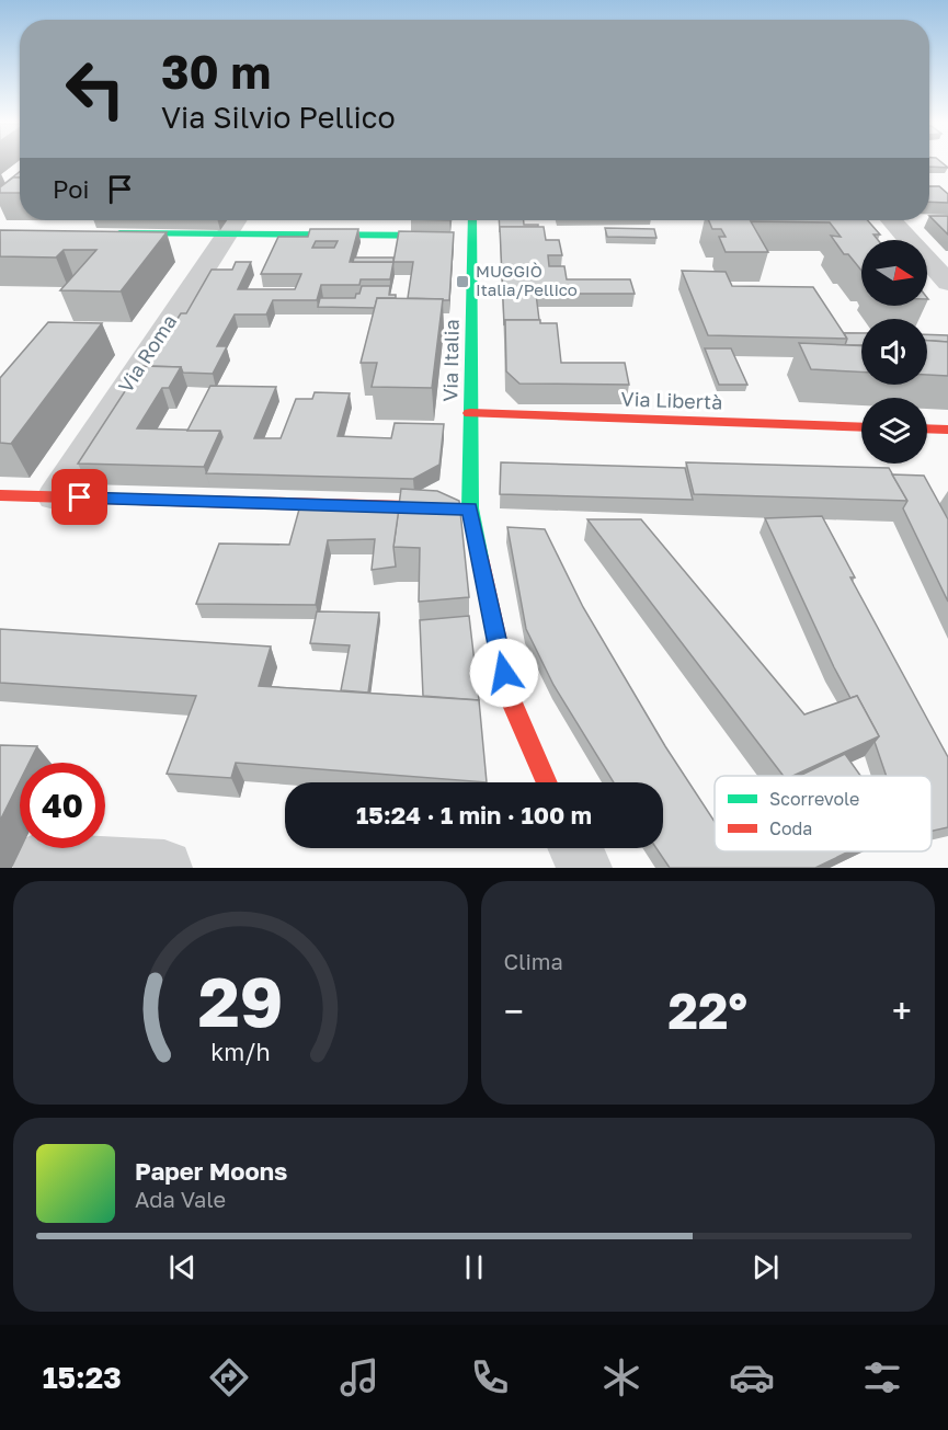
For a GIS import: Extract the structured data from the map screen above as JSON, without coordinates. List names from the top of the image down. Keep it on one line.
{"streets":{"street":["Via Roma","Via Italia","Via Libertà"]},"crossings":[["Via Italia","Via Libertà"]],"places":{"transit":["MUGGIÒ Italia/Pellico"]},"legend":["Scorrevole","Coda"],"north":"right","page":{"turn":["30 m","Via Silvio Pellico"],"then":"Poi","limit":"40","trip":"15:24 · 1 min · 100 m","tile":"Clima","heat":["−","22°","+"],"song":["Paper Moons","Ada Vale"],"tabs":"15:23","gauge":["29","km/h"]}}
